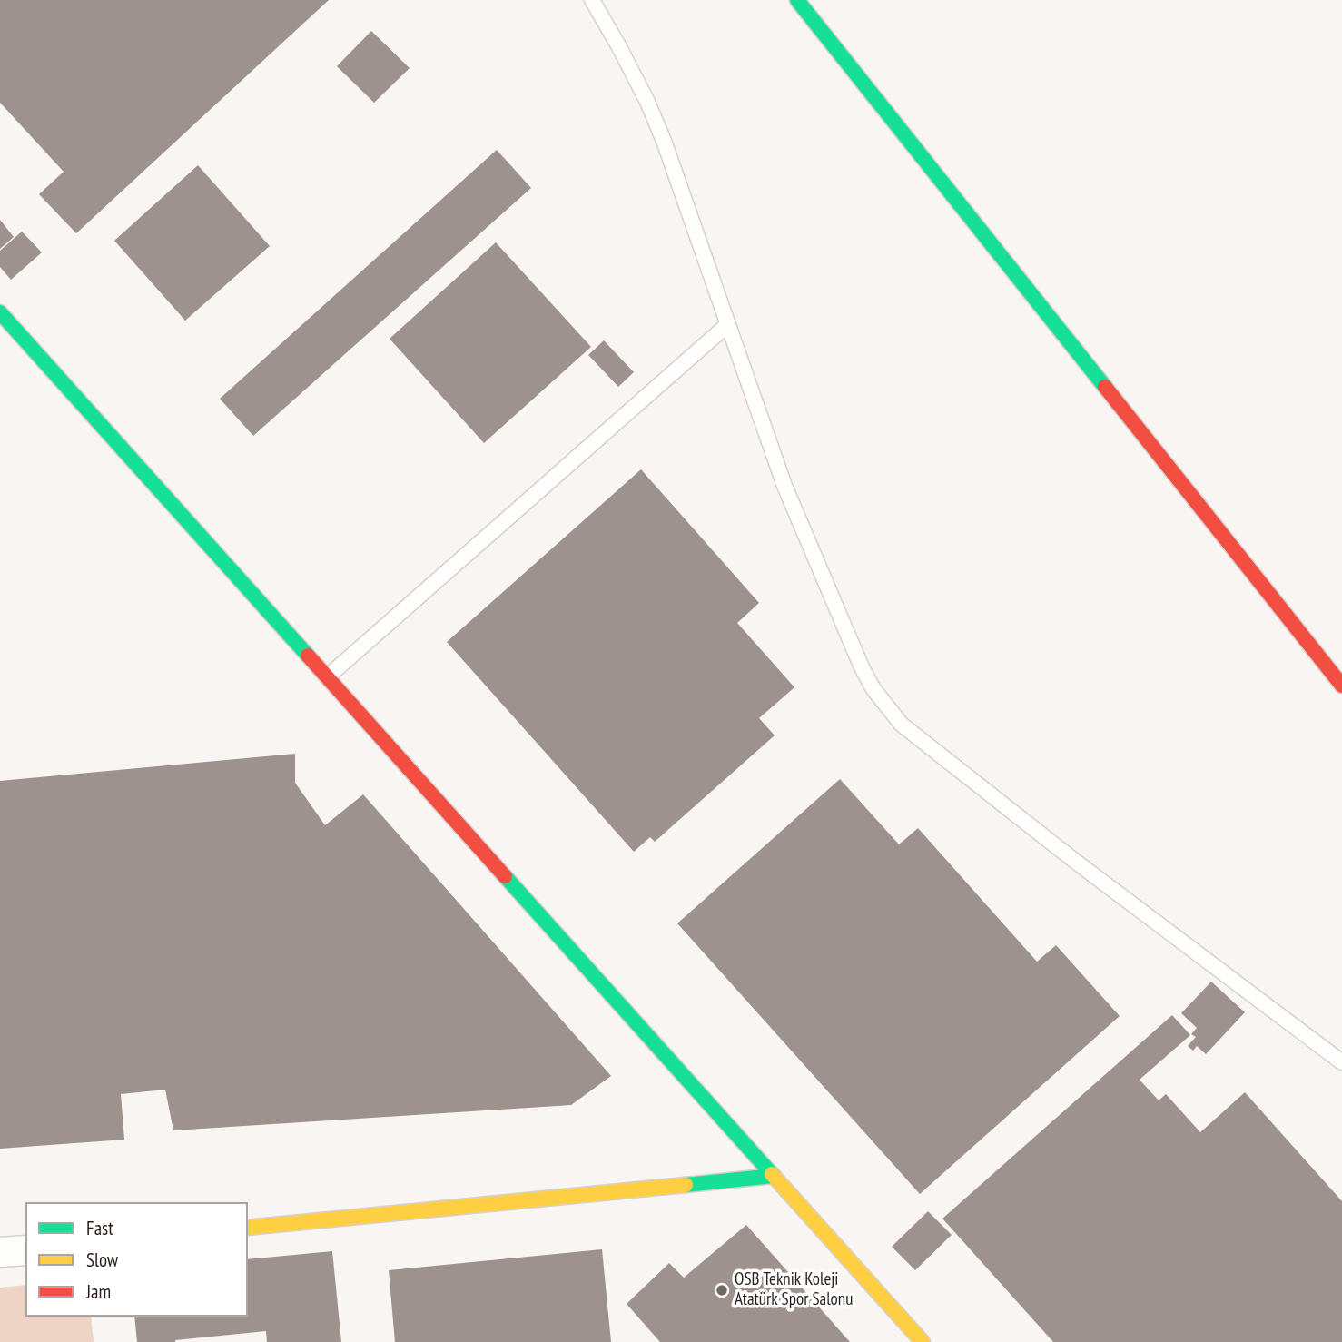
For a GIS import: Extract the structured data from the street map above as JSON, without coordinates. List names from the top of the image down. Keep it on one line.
{"places":["OSB Teknik Koleji Atatürk Spor Salonu"],"legend":["Fast","Slow","Jam"]}
